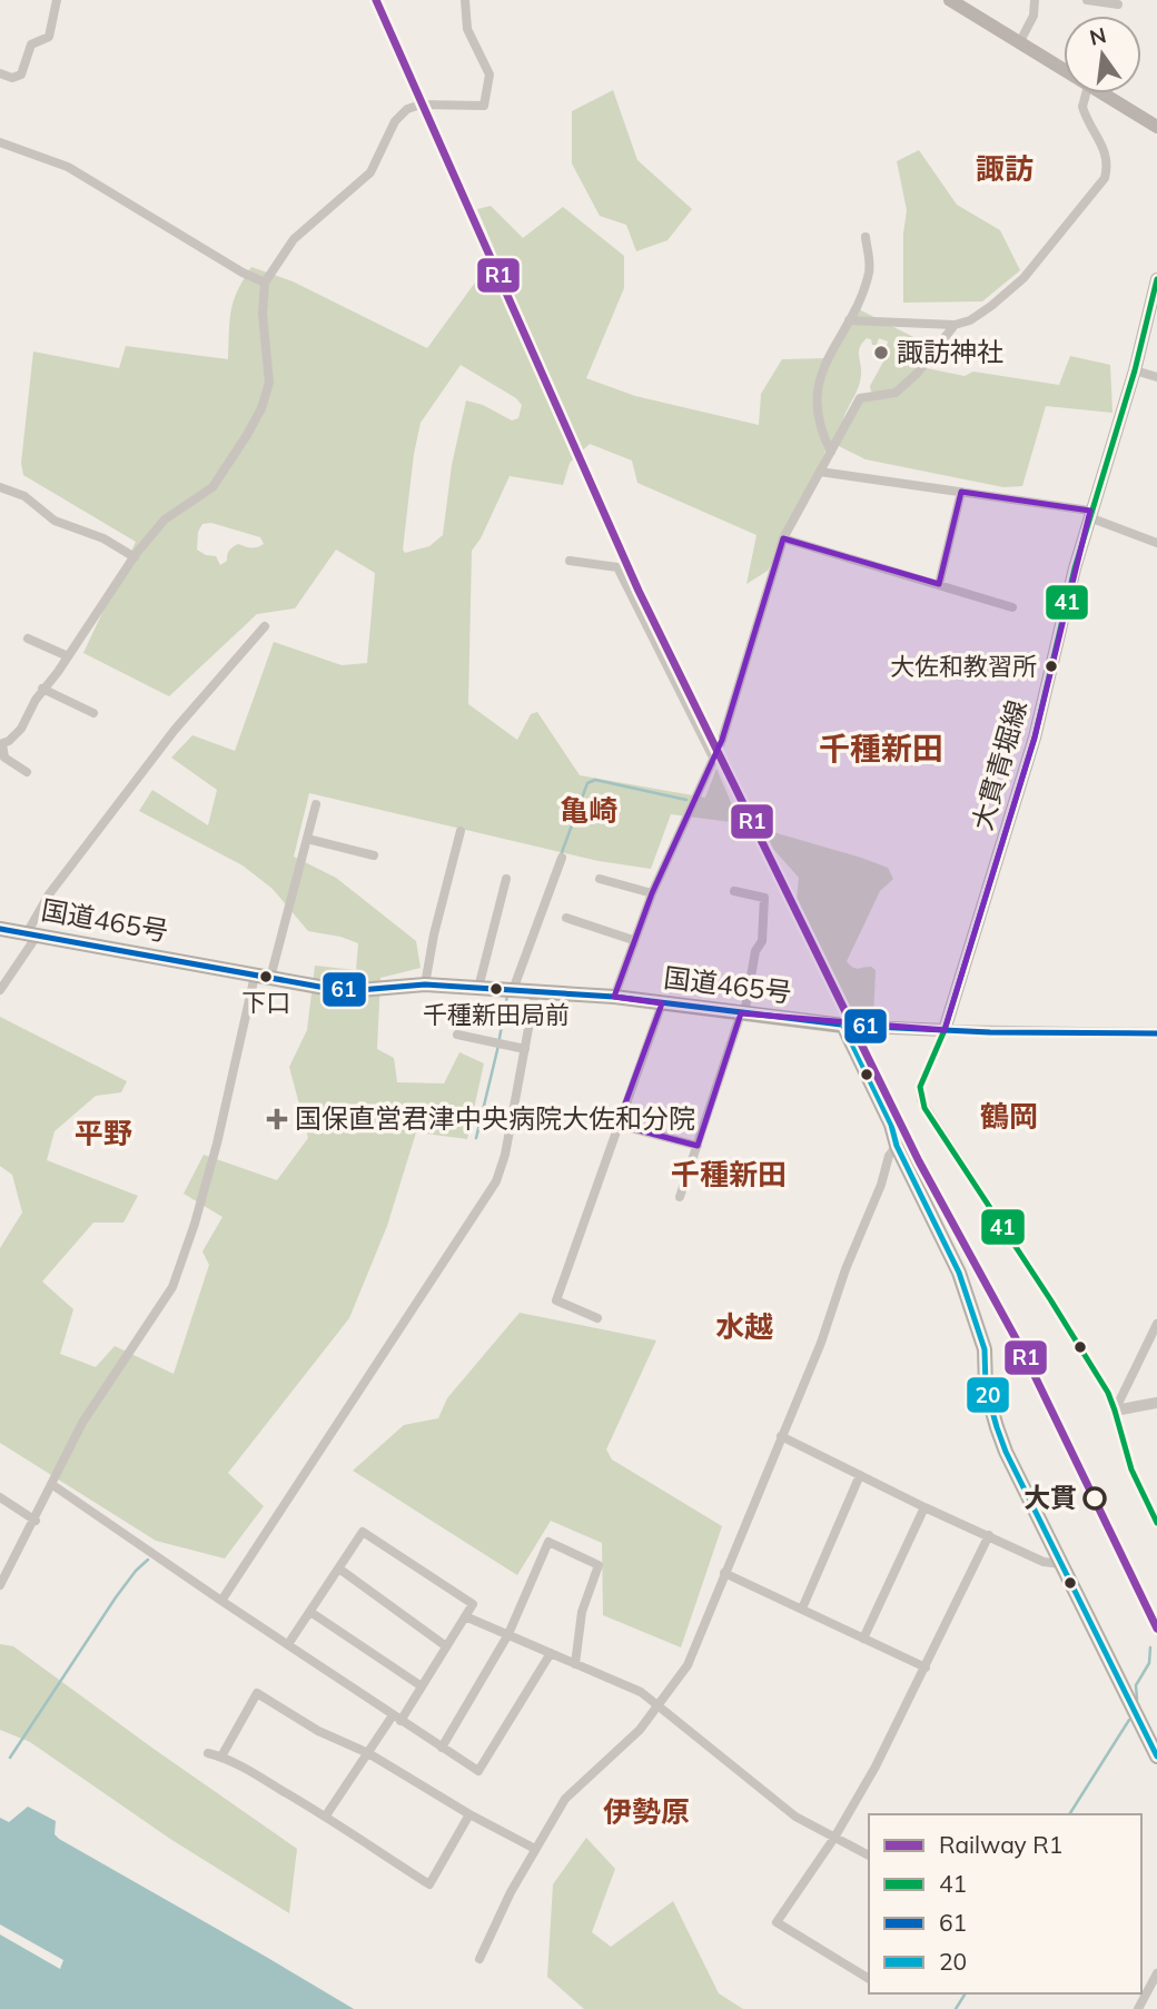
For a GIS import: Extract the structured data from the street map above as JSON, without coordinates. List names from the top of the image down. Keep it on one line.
{"streets":{"highway":["国道465号"],"main road":["大貫青堀線"]},"districts":["諏訪","千種新田","亀崎","鶴岡","平野","千種新田","水越","伊勢原"],"places":{"other":["諏訪神社","大佐和教習所","下口","千種新田局前","大貫"],"health":["国保直営君津中央病院大佐和分院"]},"lines":["rail line R1","transit line 41","transit line 61","transit line 20"],"legend":["Railway R1","41","61","20"],"north":"top"}
